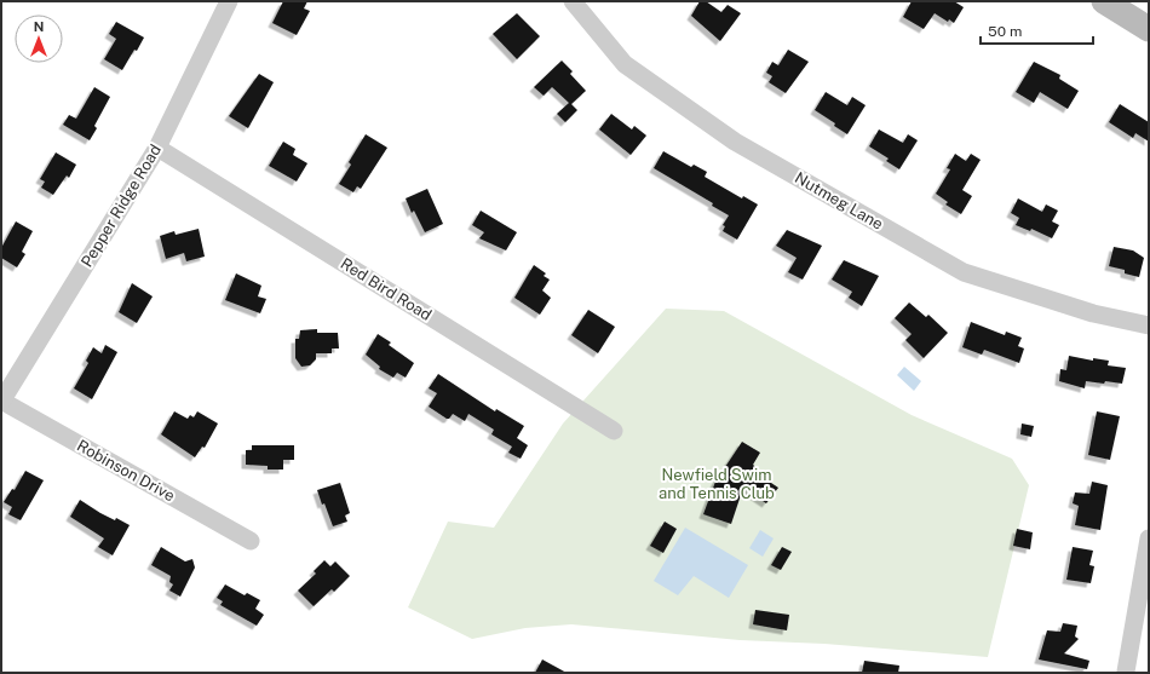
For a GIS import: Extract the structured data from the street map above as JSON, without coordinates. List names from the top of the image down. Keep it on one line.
{"streets":{"street":["Nutmeg Lane","Pepper Ridge Road","Red Bird Road","Robinson Drive"]},"crossings":[["Pepper Ridge Road","Red Bird Road"],["Pepper Ridge Road","Robinson Drive"]],"parks":["Newfield Swim and Tennis Club"],"scale_bar":"50 m","north":"top"}
